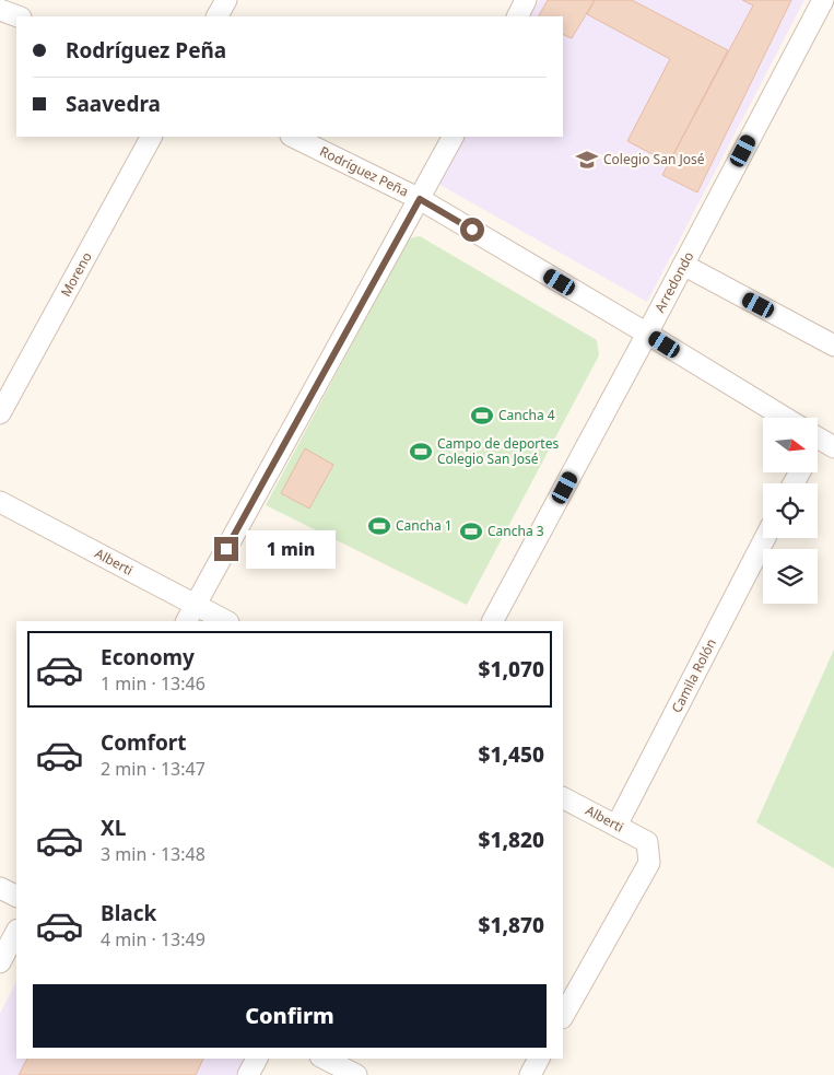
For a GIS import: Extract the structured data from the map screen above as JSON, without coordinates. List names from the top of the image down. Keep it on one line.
{"streets":{"street":["Rodríguez Peña","Moreno","Arredondo","Alberti","Camila Rolón"]},"crossings":[["Rodríguez Peña","Arredondo"],["Alberti","Camila Rolón"]],"places":{"school or university":["Colegio San José"],"sports":["Cancha 4","Campo de deportes Colegio San José","Cancha 1","Cancha 3"]},"north":"right","page":{"banner":["Rodríguez Peña","Saavedra"],"bubble":"1 min","list":[{"name":"Economy","note":"1 min · 13:46","value":"$1,070"},{"name":"Comfort","note":"2 min · 13:47","value":"$1,450"},{"name":"XL","note":"3 min · 13:48","value":"$1,820"},{"name":"Black","note":"4 min · 13:49","value":"$1,870"}],"buttons":"Confirm"}}
